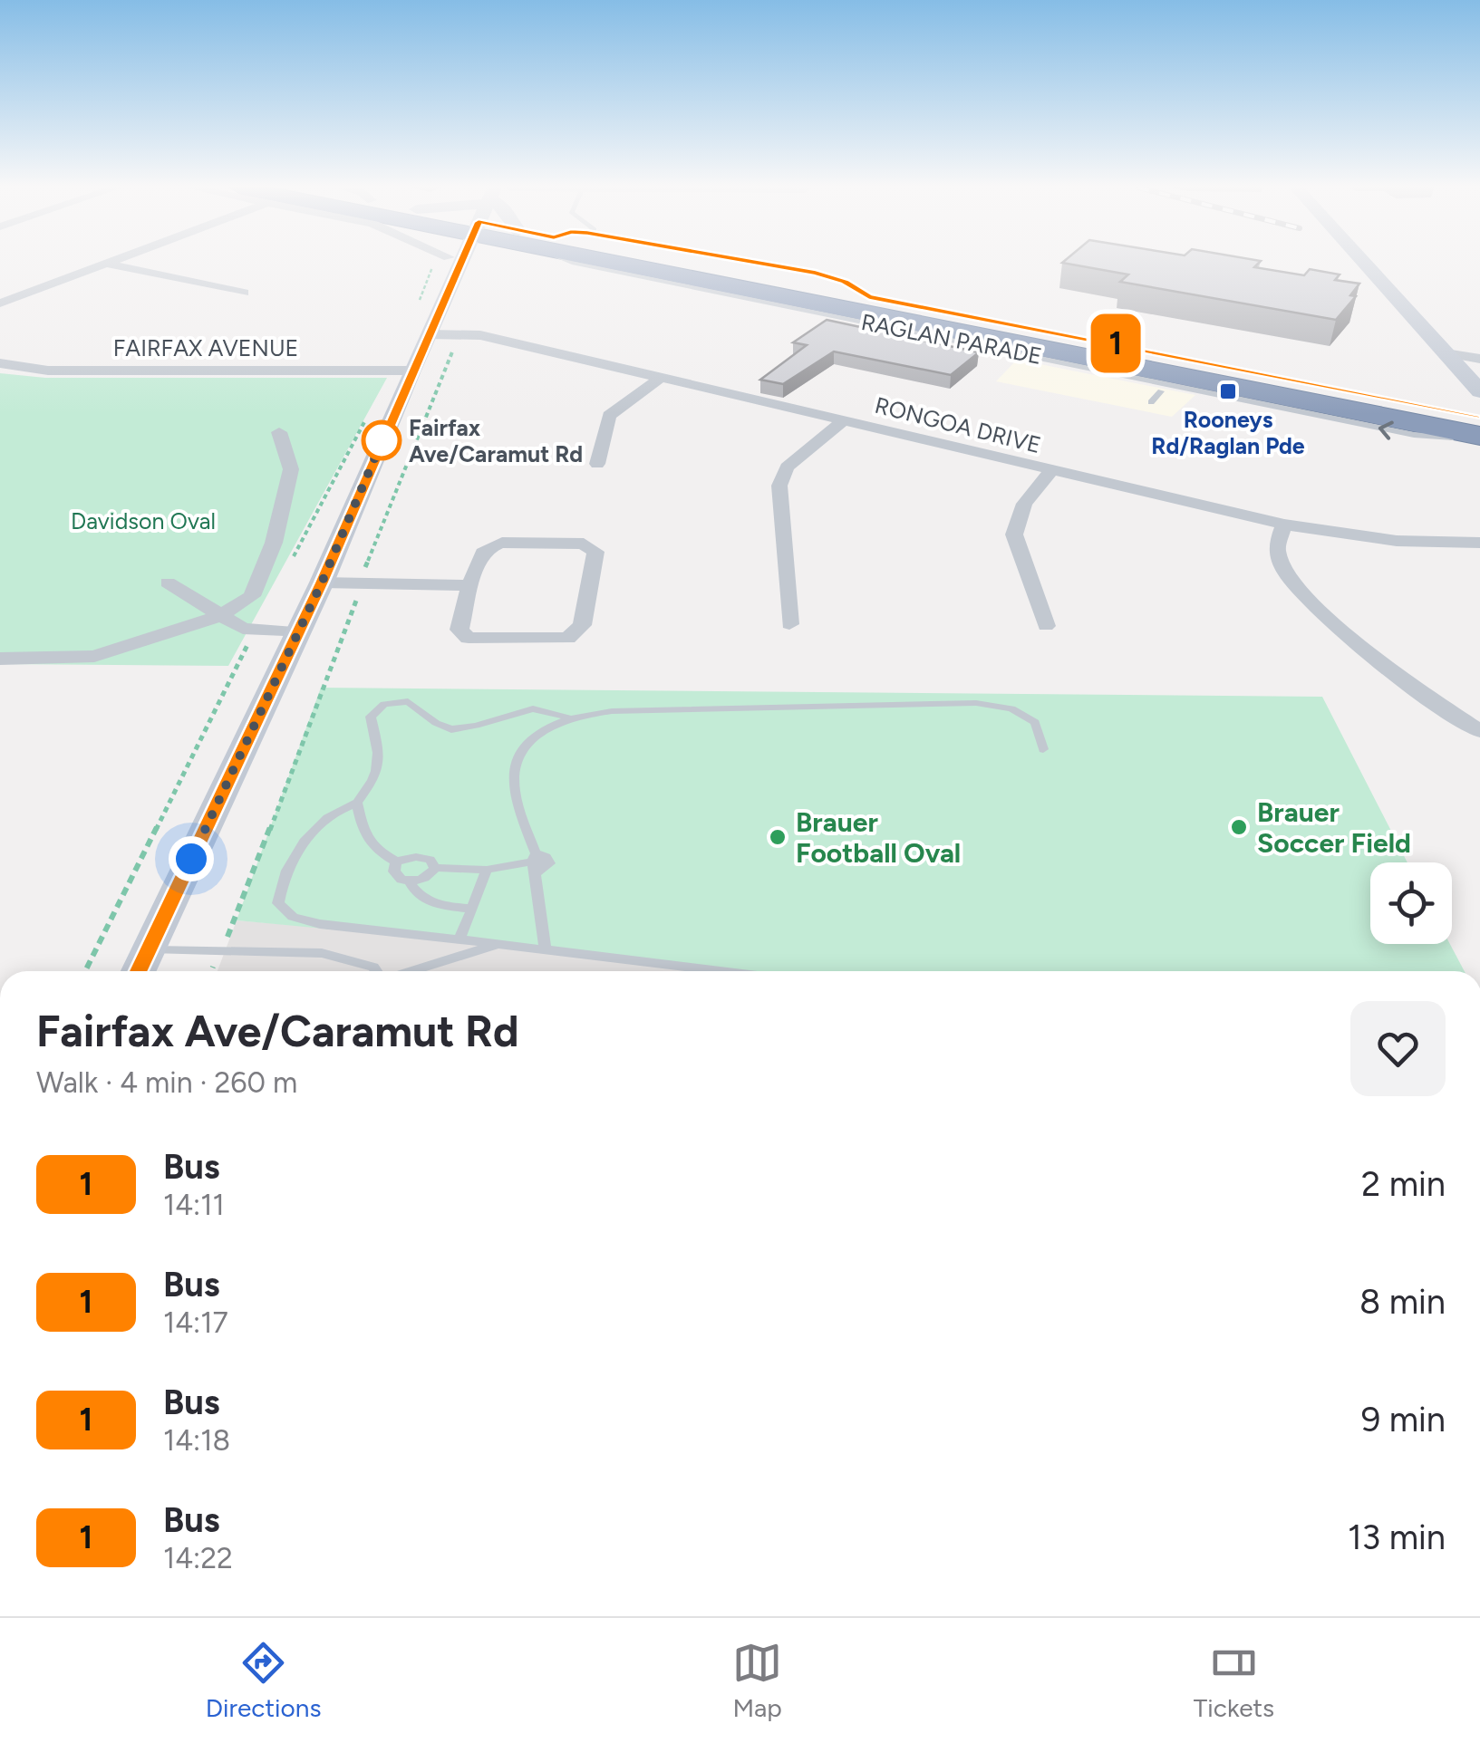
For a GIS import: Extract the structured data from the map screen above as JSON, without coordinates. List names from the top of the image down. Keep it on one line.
{"streets":{"highway":["RAGLAN PARADE"],"street":["FAIRFAX AVENUE","RONGOA DRIVE"]},"parks":["Davidson Oval"],"places":{"transit":["Rooneys Rd/Raglan Pde"],"other":["Fairfax Ave/Caramut Rd","Brauer Soccer Field","Brauer Football Oval"]},"lines":["bus line 1"],"page":{"on_map":"1","heading":["Fairfax Ave/Caramut Rd","Walk · 4 min · 260 m"],"list":[{"mark":"1","name":"Bus","note":"14:11","value":"2 min"},{"mark":"1","name":"Bus","note":"14:17","value":"8 min"},{"mark":"1","name":"Bus","note":"14:18","value":"9 min"},{"mark":"1","name":"Bus","note":"14:22","value":"13 min"}],"tabs":["Directions","Map","Tickets"]}}
